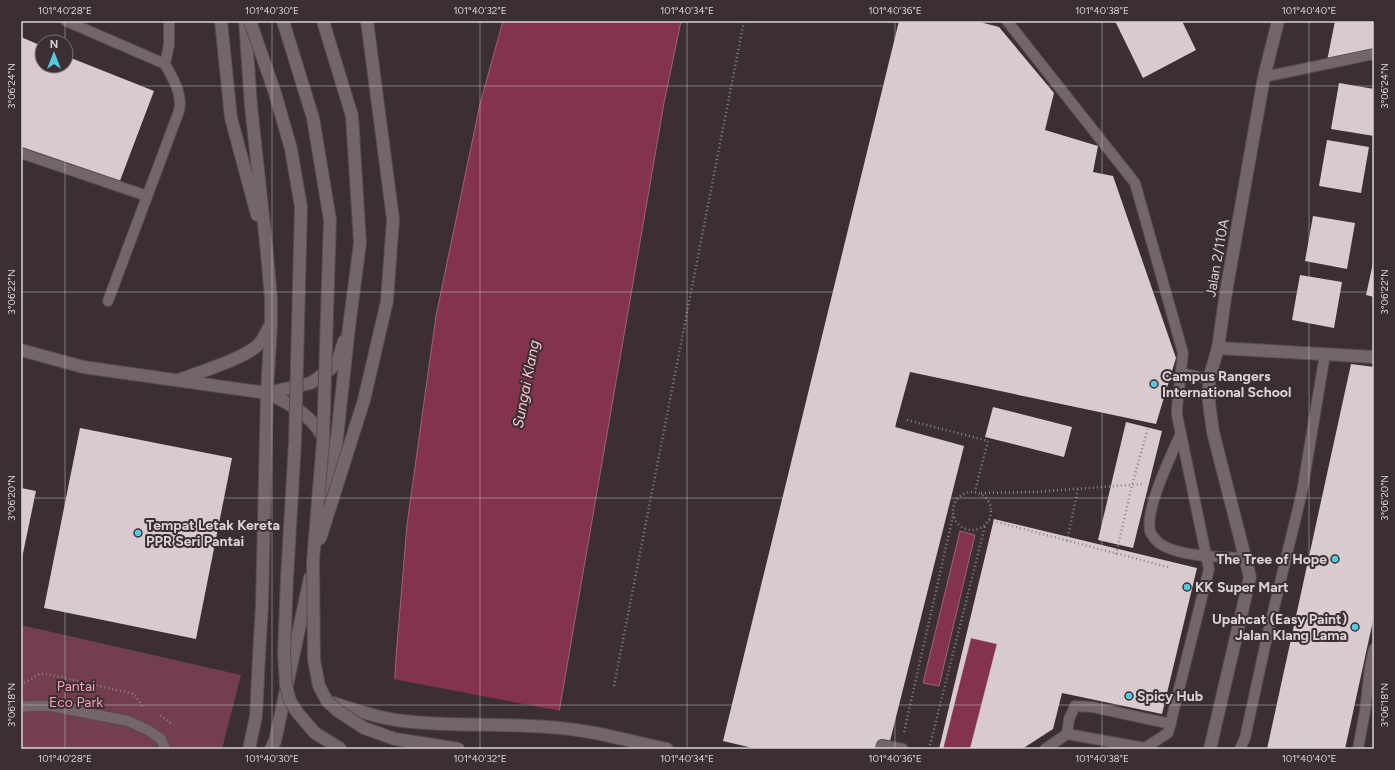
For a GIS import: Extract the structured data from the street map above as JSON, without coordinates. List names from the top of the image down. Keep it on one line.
{"streets":{"street":["Jalan 2/110A"]},"water":["Sungai Klang"],"parks":["Pantai Eco Park"],"places":["Campus Rangers International School","Tempat Letak Kereta PPR Seri Pantai","The Tree of Hope","KK Super Mart","Upahcat (Easy Paint) Jalan Klang Lama","Spicy Hub"],"north":"top","coordinates":["101°40'28\"E","101°40'30\"E","101°40'32\"E","101°40'34\"E","101°40'36\"E","101°40'38\"E","101°40'40\"E","3°06'24\"N","3°06'22\"N","3°06'20\"N","3°06'18\"N"]}
